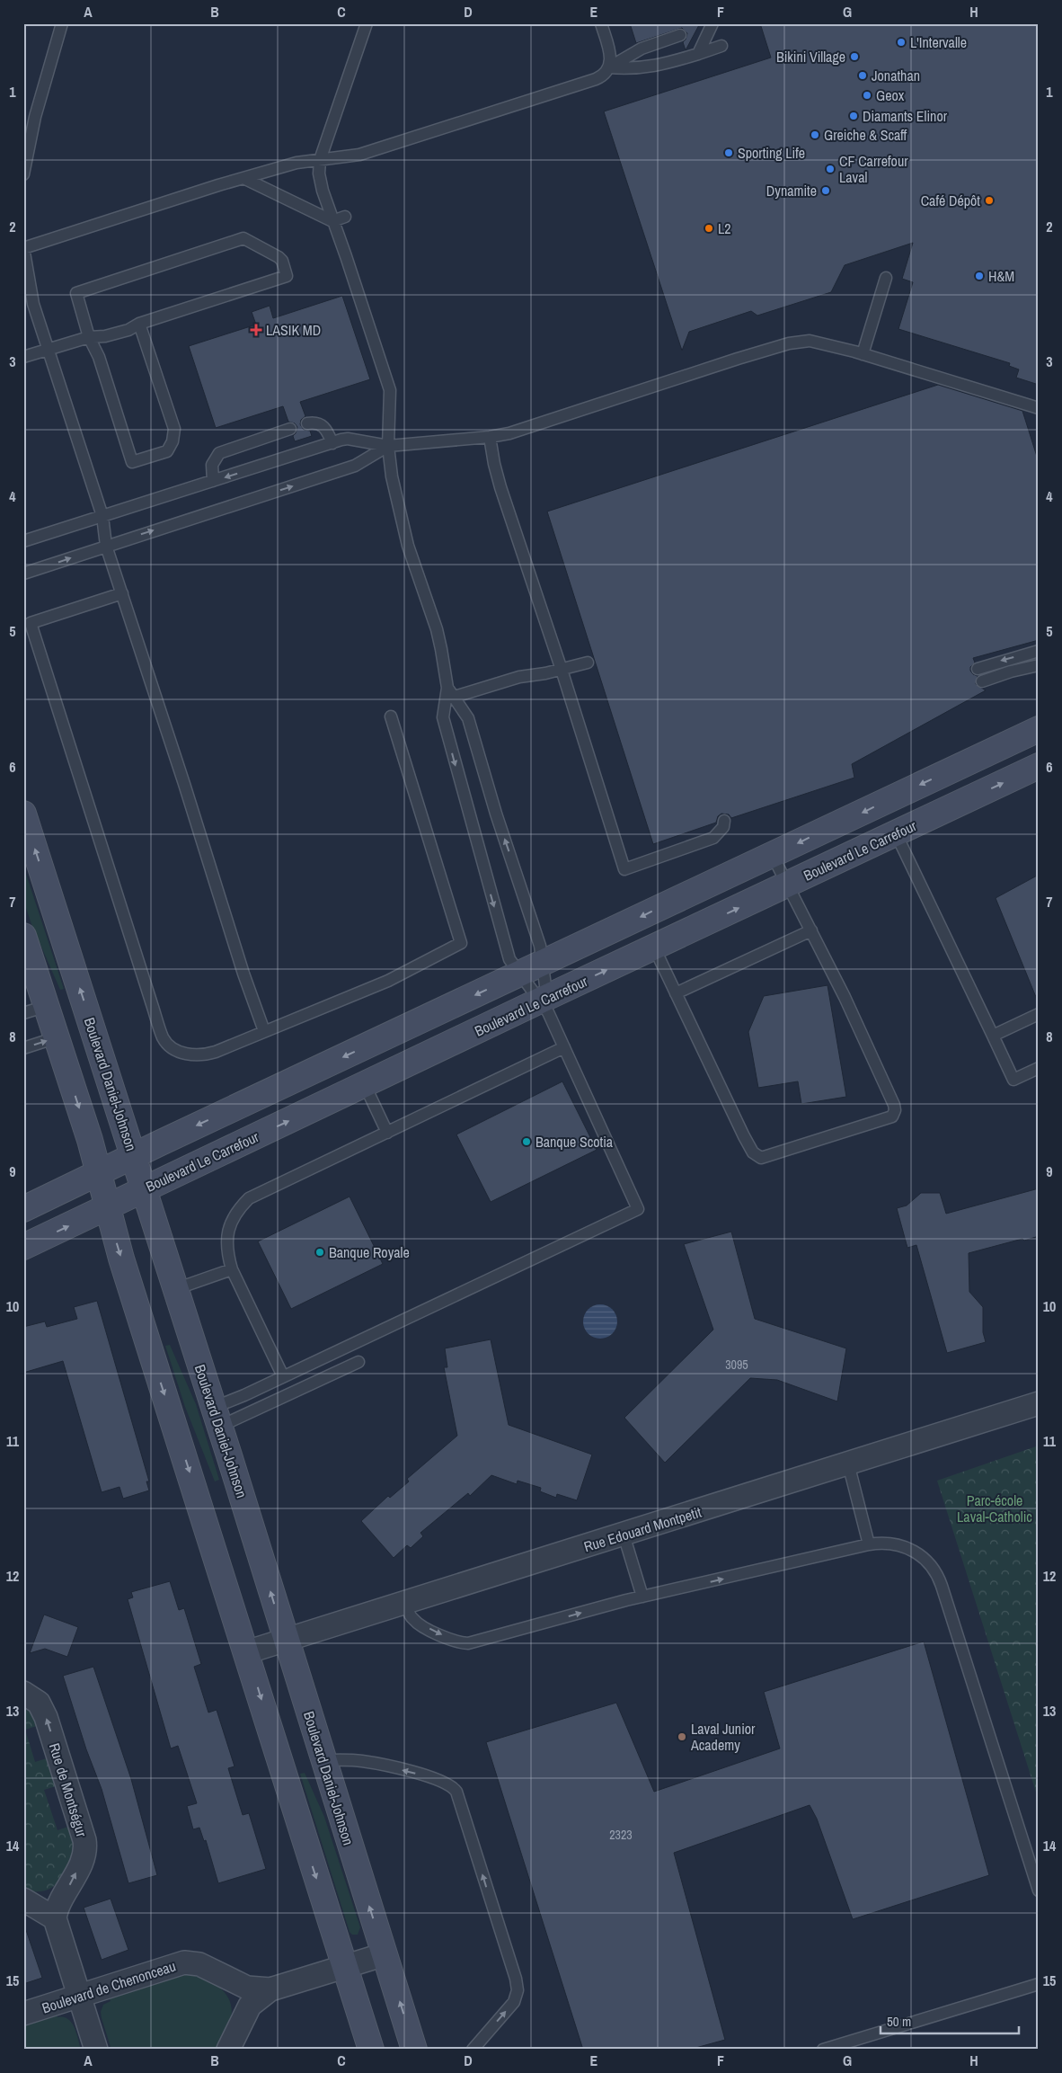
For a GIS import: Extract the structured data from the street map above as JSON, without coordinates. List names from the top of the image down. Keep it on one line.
{"streets":{"street":["Boulevard Le Carrefour","Boulevard Daniel-Johnson","Rue Edouard Montpetit","Rue de Montségur","Boulevard de Chenonceau"]},"crossings":[["Boulevard Le Carrefour","Boulevard Daniel-Johnson"],["Boulevard Daniel-Johnson","Rue Edouard Montpetit"],["Boulevard Daniel-Johnson","Boulevard de Chenonceau"]],"one_way":["Rue de Montségur"],"parks":["Parc-école Laval-Catholic"],"places":{"other":["L'Intervalle","Bikini Village","Jonathan","Geox","Diamants Elinor","Greiche & Scaff","Sporting Life","CF Carrefour Laval","Dynamite","Café Dépôt","L2","H&M","Banque Scotia","Banque Royale","Laval Junior Academy"],"health":["LASIK MD"]},"house_numbers":["3095","2323"],"scale_bar":"50 m","grid":{"columns":["A","B","C","D","E","F","G","H"],"rows":["1","2","3","4","5","6","7","8","9","10","11","12","13","14","15"]}}
